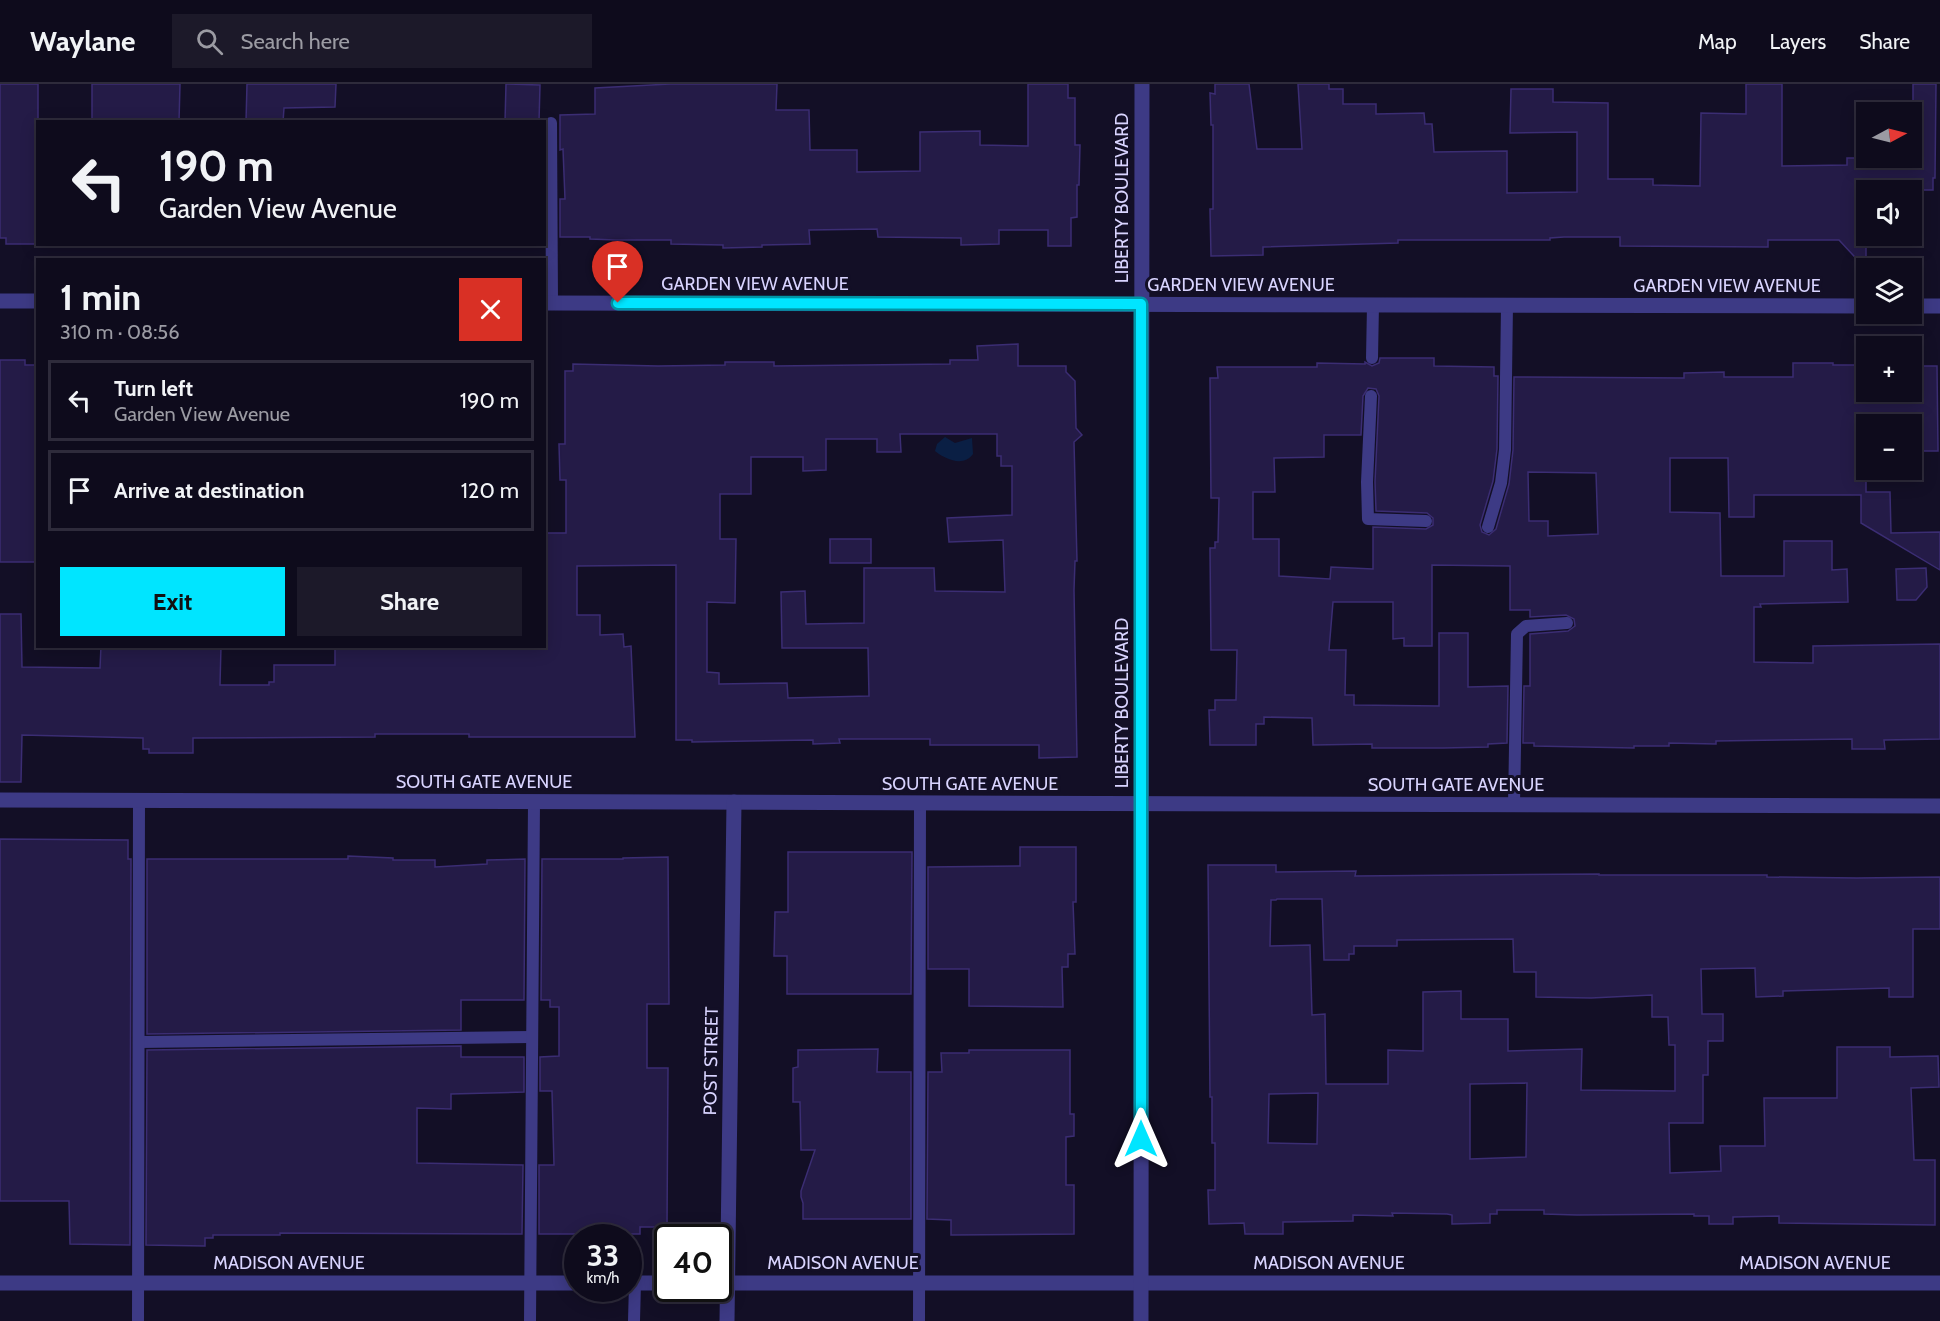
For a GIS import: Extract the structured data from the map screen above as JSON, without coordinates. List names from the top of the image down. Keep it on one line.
{"streets":{"street":["LIBERTY BOULEVARD","GARDEN VIEW AVENUE","SOUTH GATE AVENUE","POST STREET","MADISON AVENUE"]},"crossings":[["LIBERTY BOULEVARD","GARDEN VIEW AVENUE"],["LIBERTY BOULEVARD","SOUTH GATE AVENUE"],["LIBERTY BOULEVARD","MADISON AVENUE"],["SOUTH GATE AVENUE","POST STREET"]],"north":"right","page":{"header":"Waylane","search":"Search here","nav":["Map","Layers","Share"],"map_buttons":["+","−"],"turn":["190 m","Garden View Avenue"],"heading":["1 min","310 m · 08:56"],"list":[{"name":"Turn left","note":"Garden View Avenue","value":"190 m"},{"name":"Arrive at destination","value":"120 m"}],"buttons":["Exit","Share"],"speed":"33 km/h","limit":"40"}}
